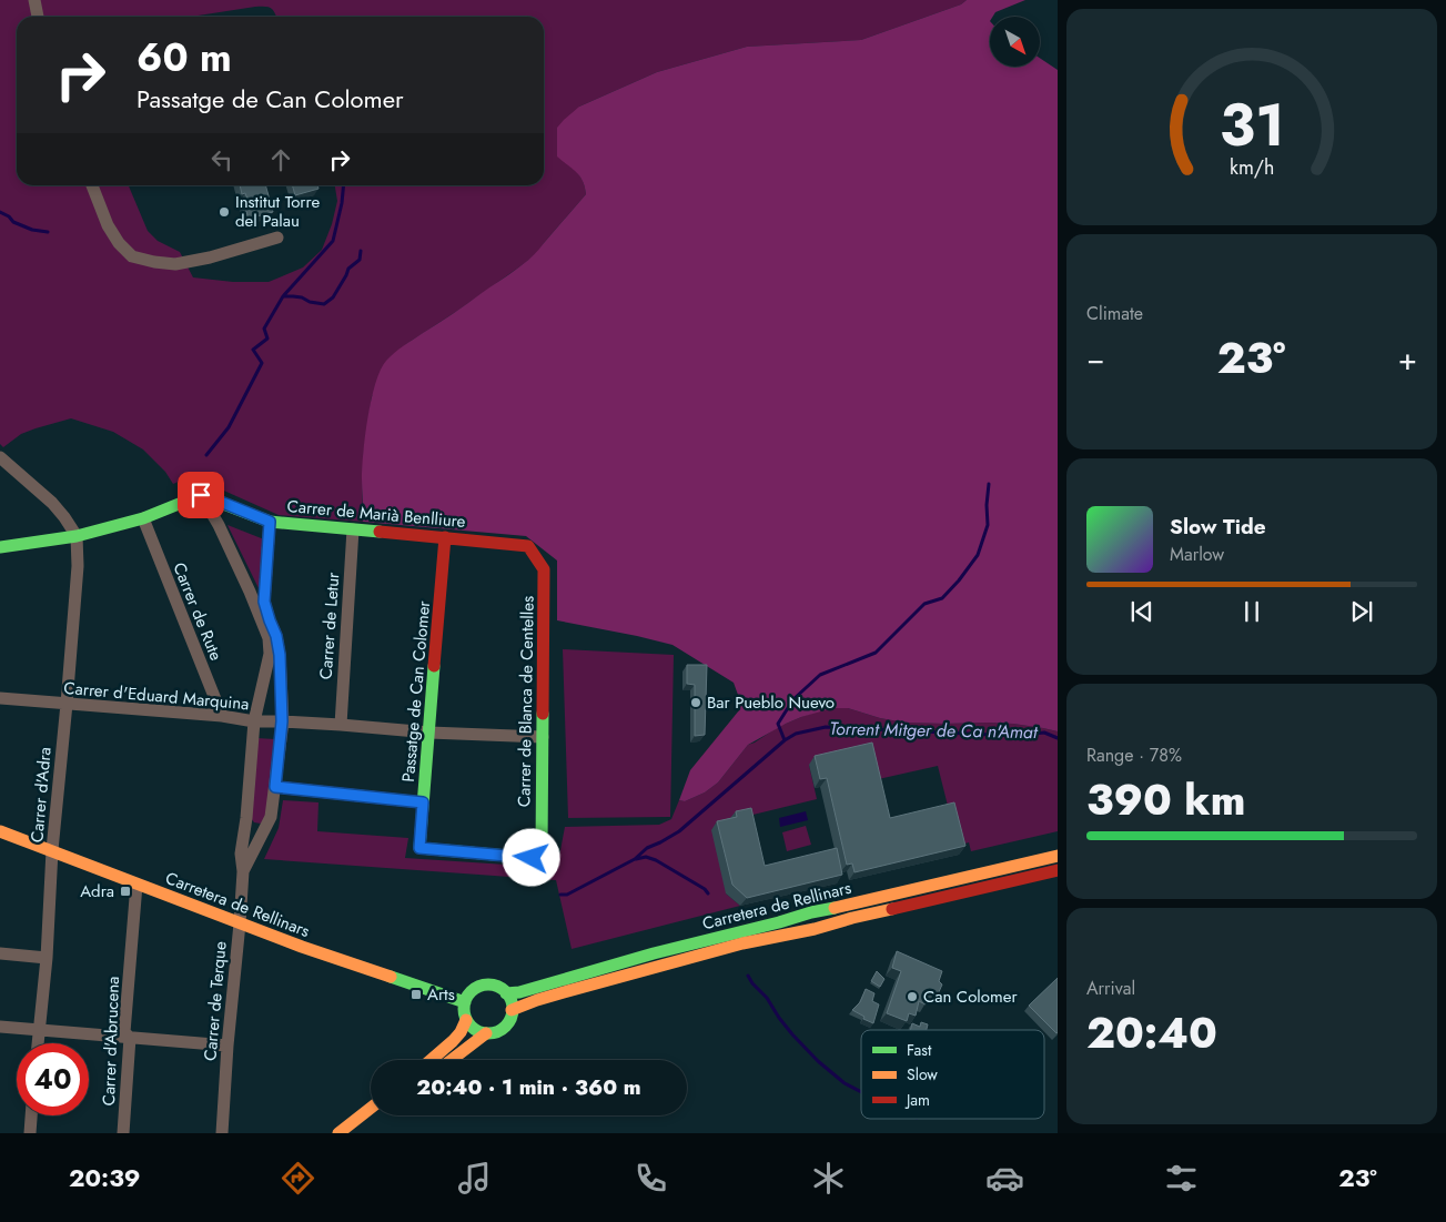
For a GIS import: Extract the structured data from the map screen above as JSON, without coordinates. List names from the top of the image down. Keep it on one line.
{"streets":{"street":["Carrer de Marià Benlliure","Carrer de Rute","Carrer de Letur","Passatge de Can Colomer","Carrer d'Eduard Marquina","Carrer de Blanca de Centelles","Carrer d'Adra","Carretera de Rellinars","Carrer de Terque","Carrer d'Abrucena"]},"crossings":[["Carrer de Marià Benlliure","Carrer de Letur"],["Carrer de Marià Benlliure","Passatge de Can Colomer"],["Carrer de Marià Benlliure","Carrer de Blanca de Centelles"],["Carrer de Marià Benlliure","Carrer de Terque"],["Carrer de Rute","Carrer d'Eduard Marquina"],["Carrer de Letur","Carrer d'Eduard Marquina"],["Passatge de Can Colomer","Carrer d'Eduard Marquina"],["Passatge de Can Colomer","Carrer de Blanca de Centelles"],["Carrer d'Eduard Marquina","Carrer de Blanca de Centelles"],["Carrer d'Eduard Marquina","Carrer d'Adra"],["Carrer d'Eduard Marquina","Carrer de Terque"],["Carrer d'Adra","Carretera de Rellinars"],["Carretera de Rellinars","Carrer de Terque"],["Carretera de Rellinars","Carrer d'Abrucena"]],"water":["Torrent Mitger de Ca n'Amat"],"places":{"other":["Institut Torre del Palau","Bar Pueblo Nuevo","Can Colomer"],"transit":["Adra","Arts"]},"legend":["Fast","Slow","Jam"],"north":"bottom right","page":{"turn":["60 m","Passatge de Can Colomer"],"tile":["Climate",["Range · 78%","390 km"],["Arrival","20:40"]],"heat":["−","23°","+"],"song":["Slow Tide","Marlow"],"limit":"40","trip":"20:40 · 1 min · 360 m","tabs":["20:39","23°"],"gauge":["31","km/h"]}}
